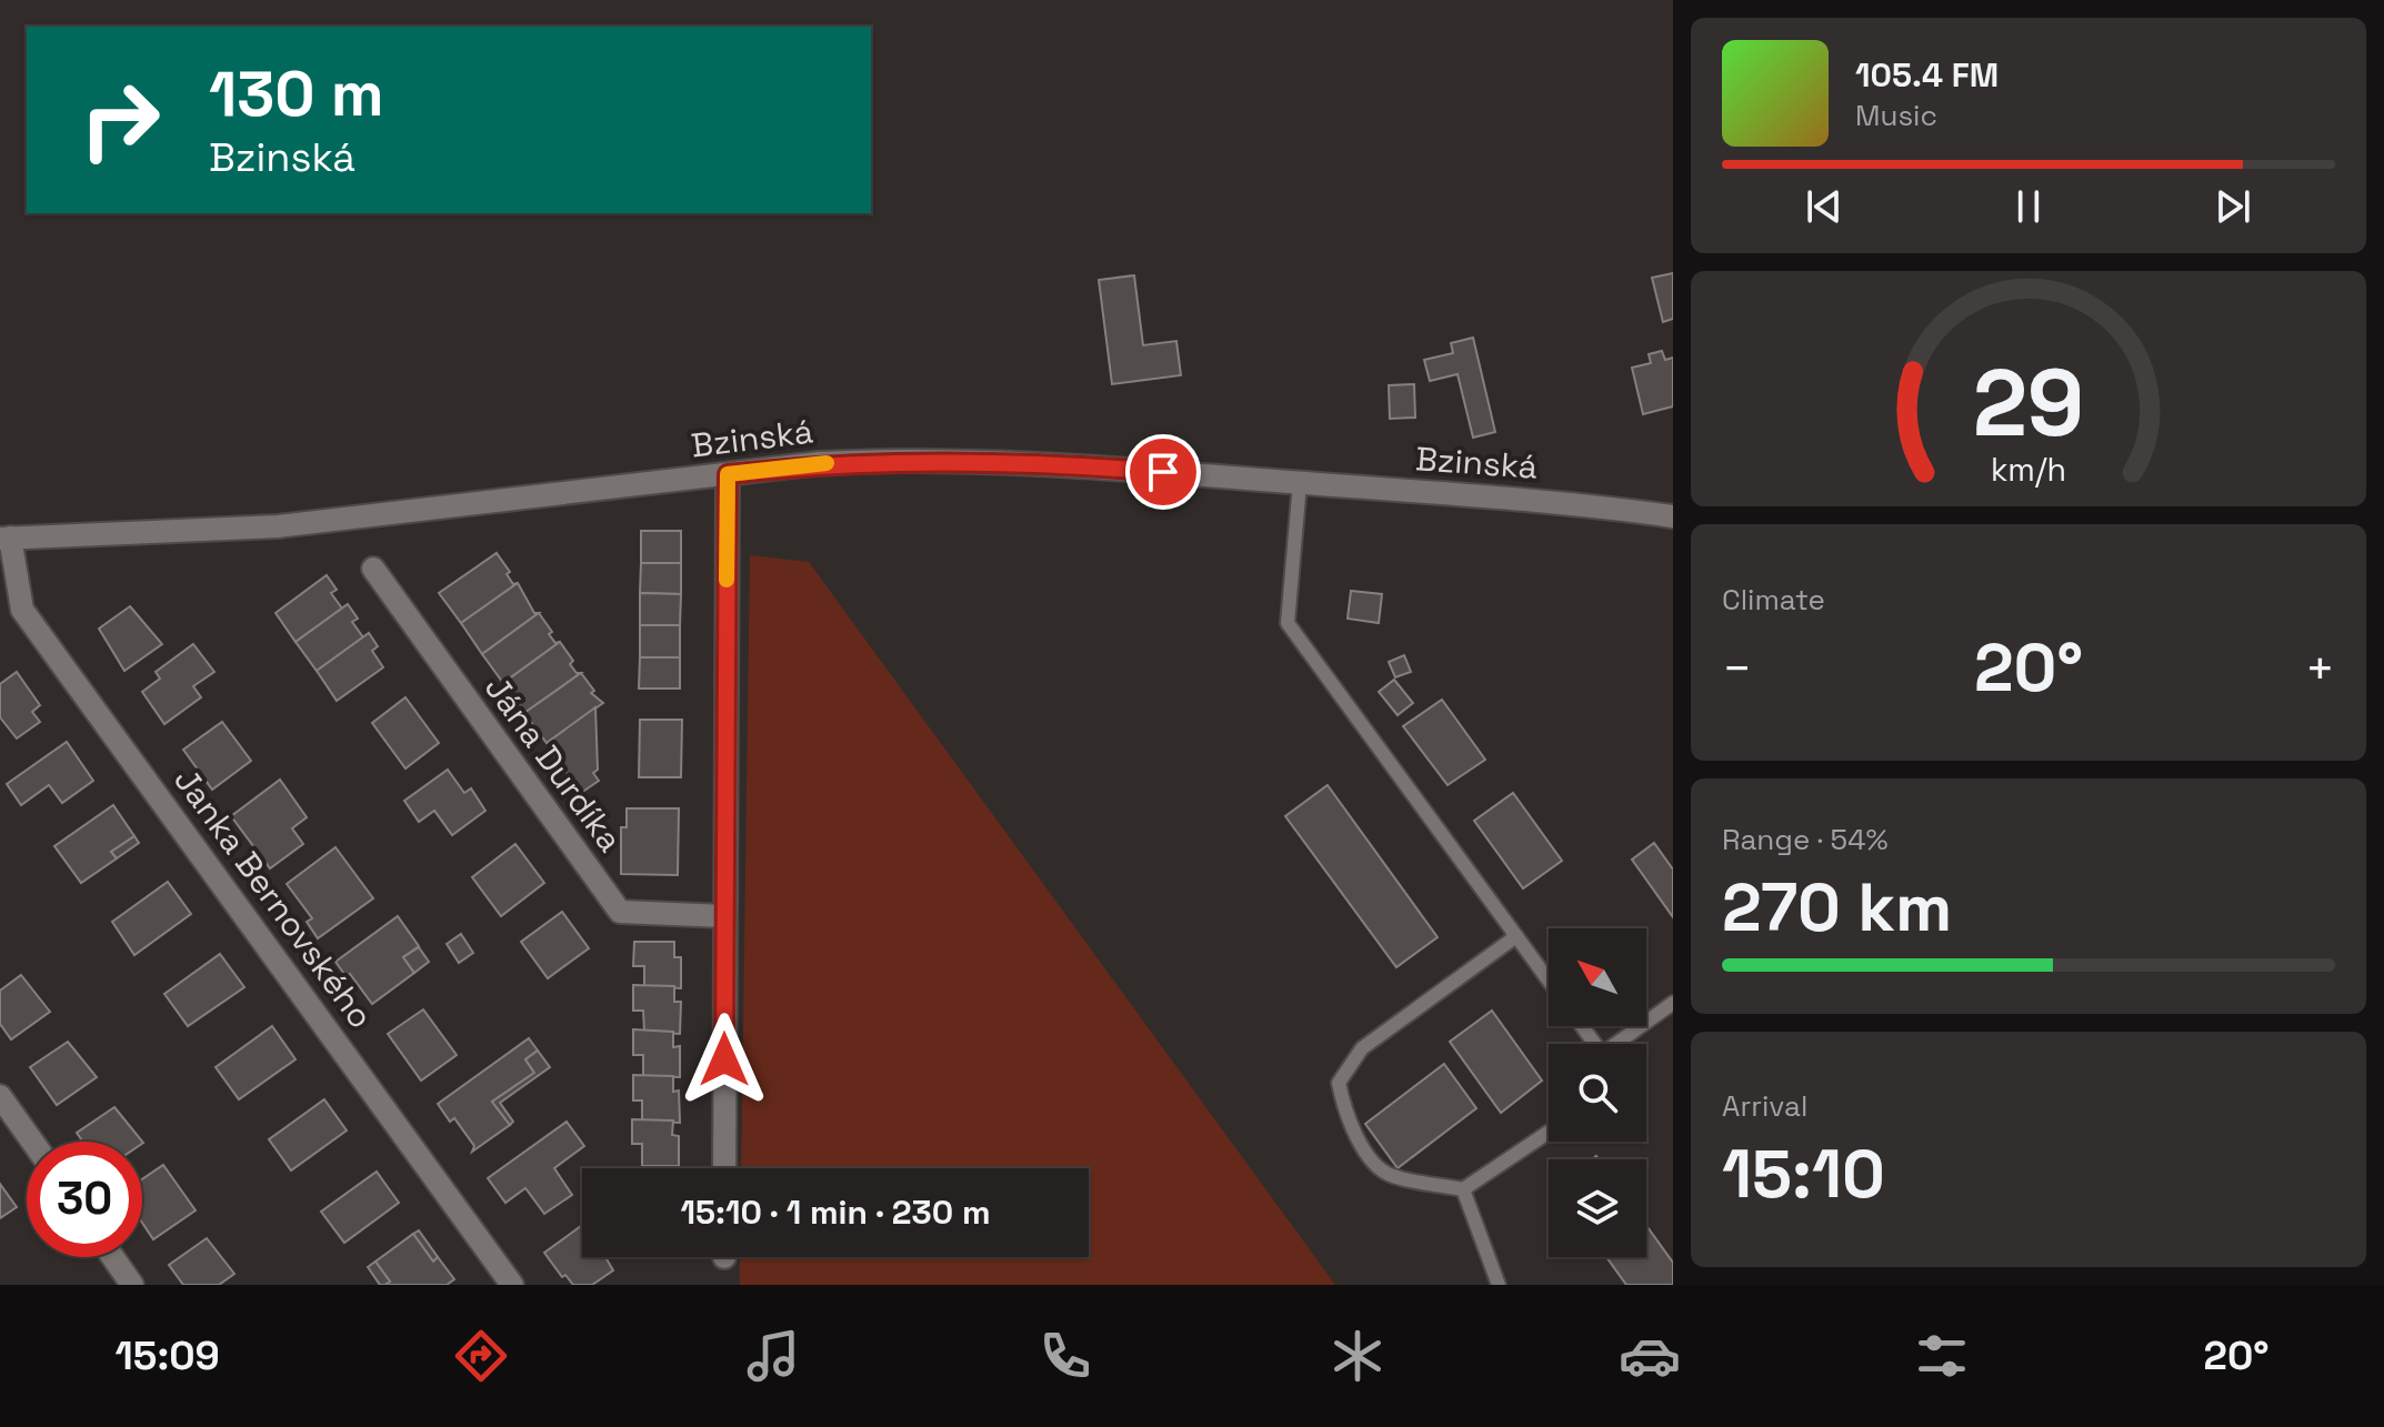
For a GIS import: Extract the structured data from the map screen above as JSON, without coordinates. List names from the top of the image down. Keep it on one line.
{"streets":{"street":["Bzinská","Jána Durdíka","Janka Bernovského"]},"crossings":[["Bzinská","Janka Bernovského"]],"north":"top left","page":{"turn":["130 m","Bzinská"],"song":["105.4 FM","Music"],"tile":["Climate",["Range · 54%","270 km"],["Arrival","15:10"]],"heat":["−","20°","+"],"limit":"30","trip":"15:10 · 1 min · 230 m","tabs":["15:09","20°"],"gauge":["29","km/h"]}}
